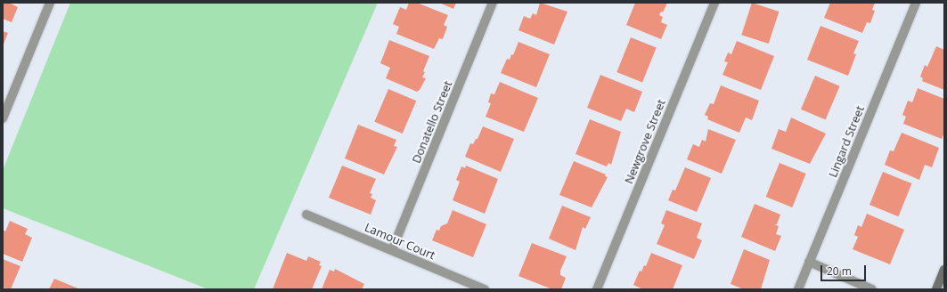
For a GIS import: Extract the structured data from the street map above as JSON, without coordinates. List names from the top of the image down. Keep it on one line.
{"streets":{"street":["Donatello Street","Newgrove Street","Lingard Street","Lamour Court"]},"crossings":[["Donatello Street","Lamour Court"]],"scale_bar":"20 m"}
